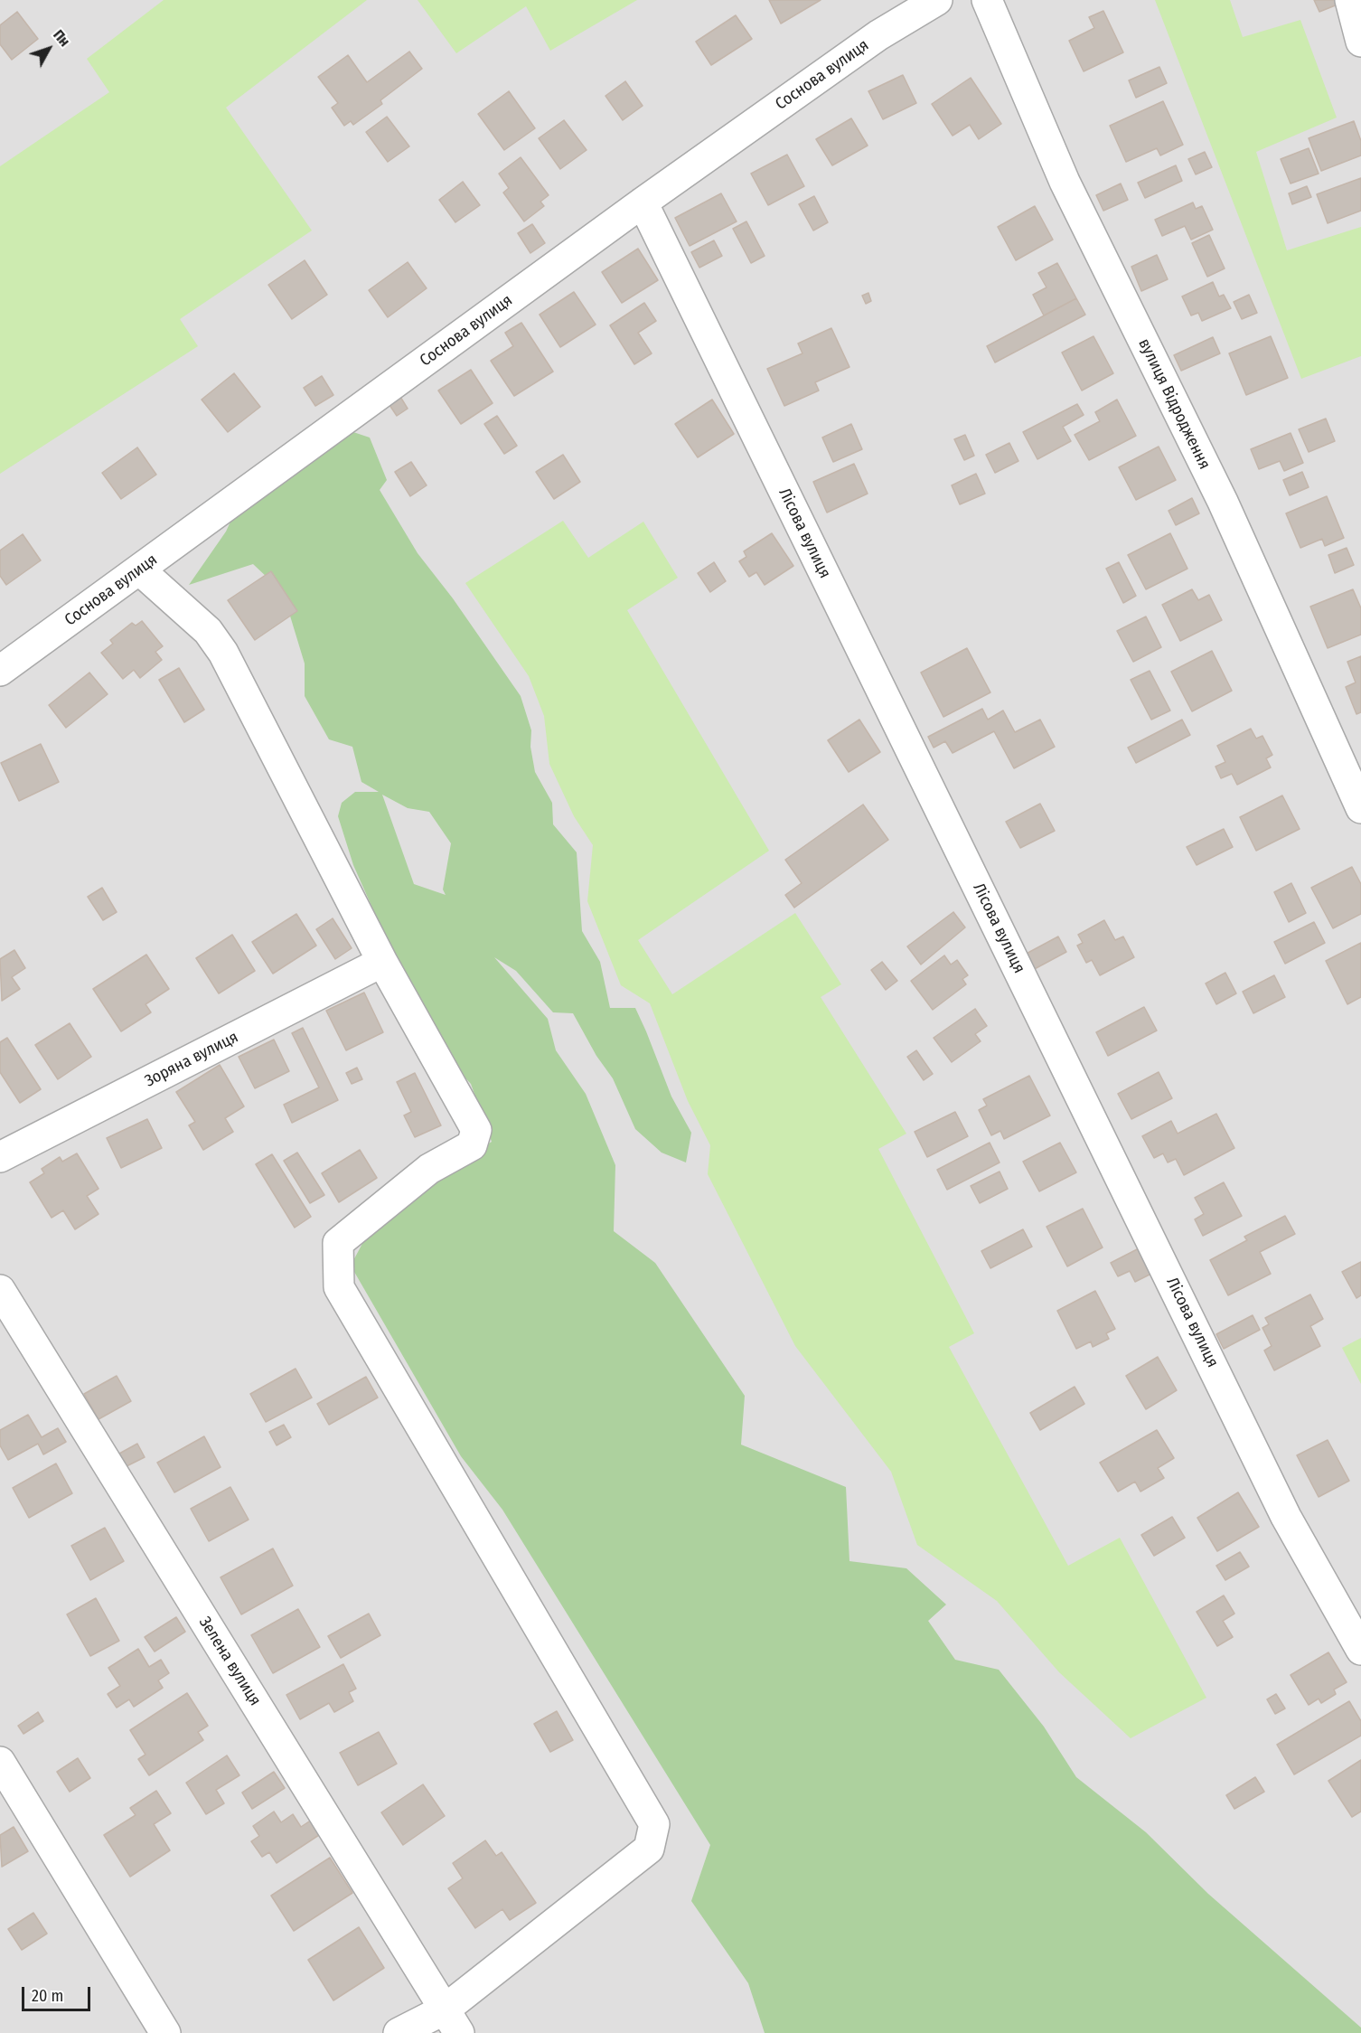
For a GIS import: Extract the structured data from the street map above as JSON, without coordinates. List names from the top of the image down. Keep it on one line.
{"streets":{"street":["Соснова вулиця","вулиця Відродження","Лісова вулиця","Зоряна вулиця","Зелена вулиця"]},"crossings":[["Соснова вулиця","Лісова вулиця"]],"scale_bar":"20 m","north":"top right"}
